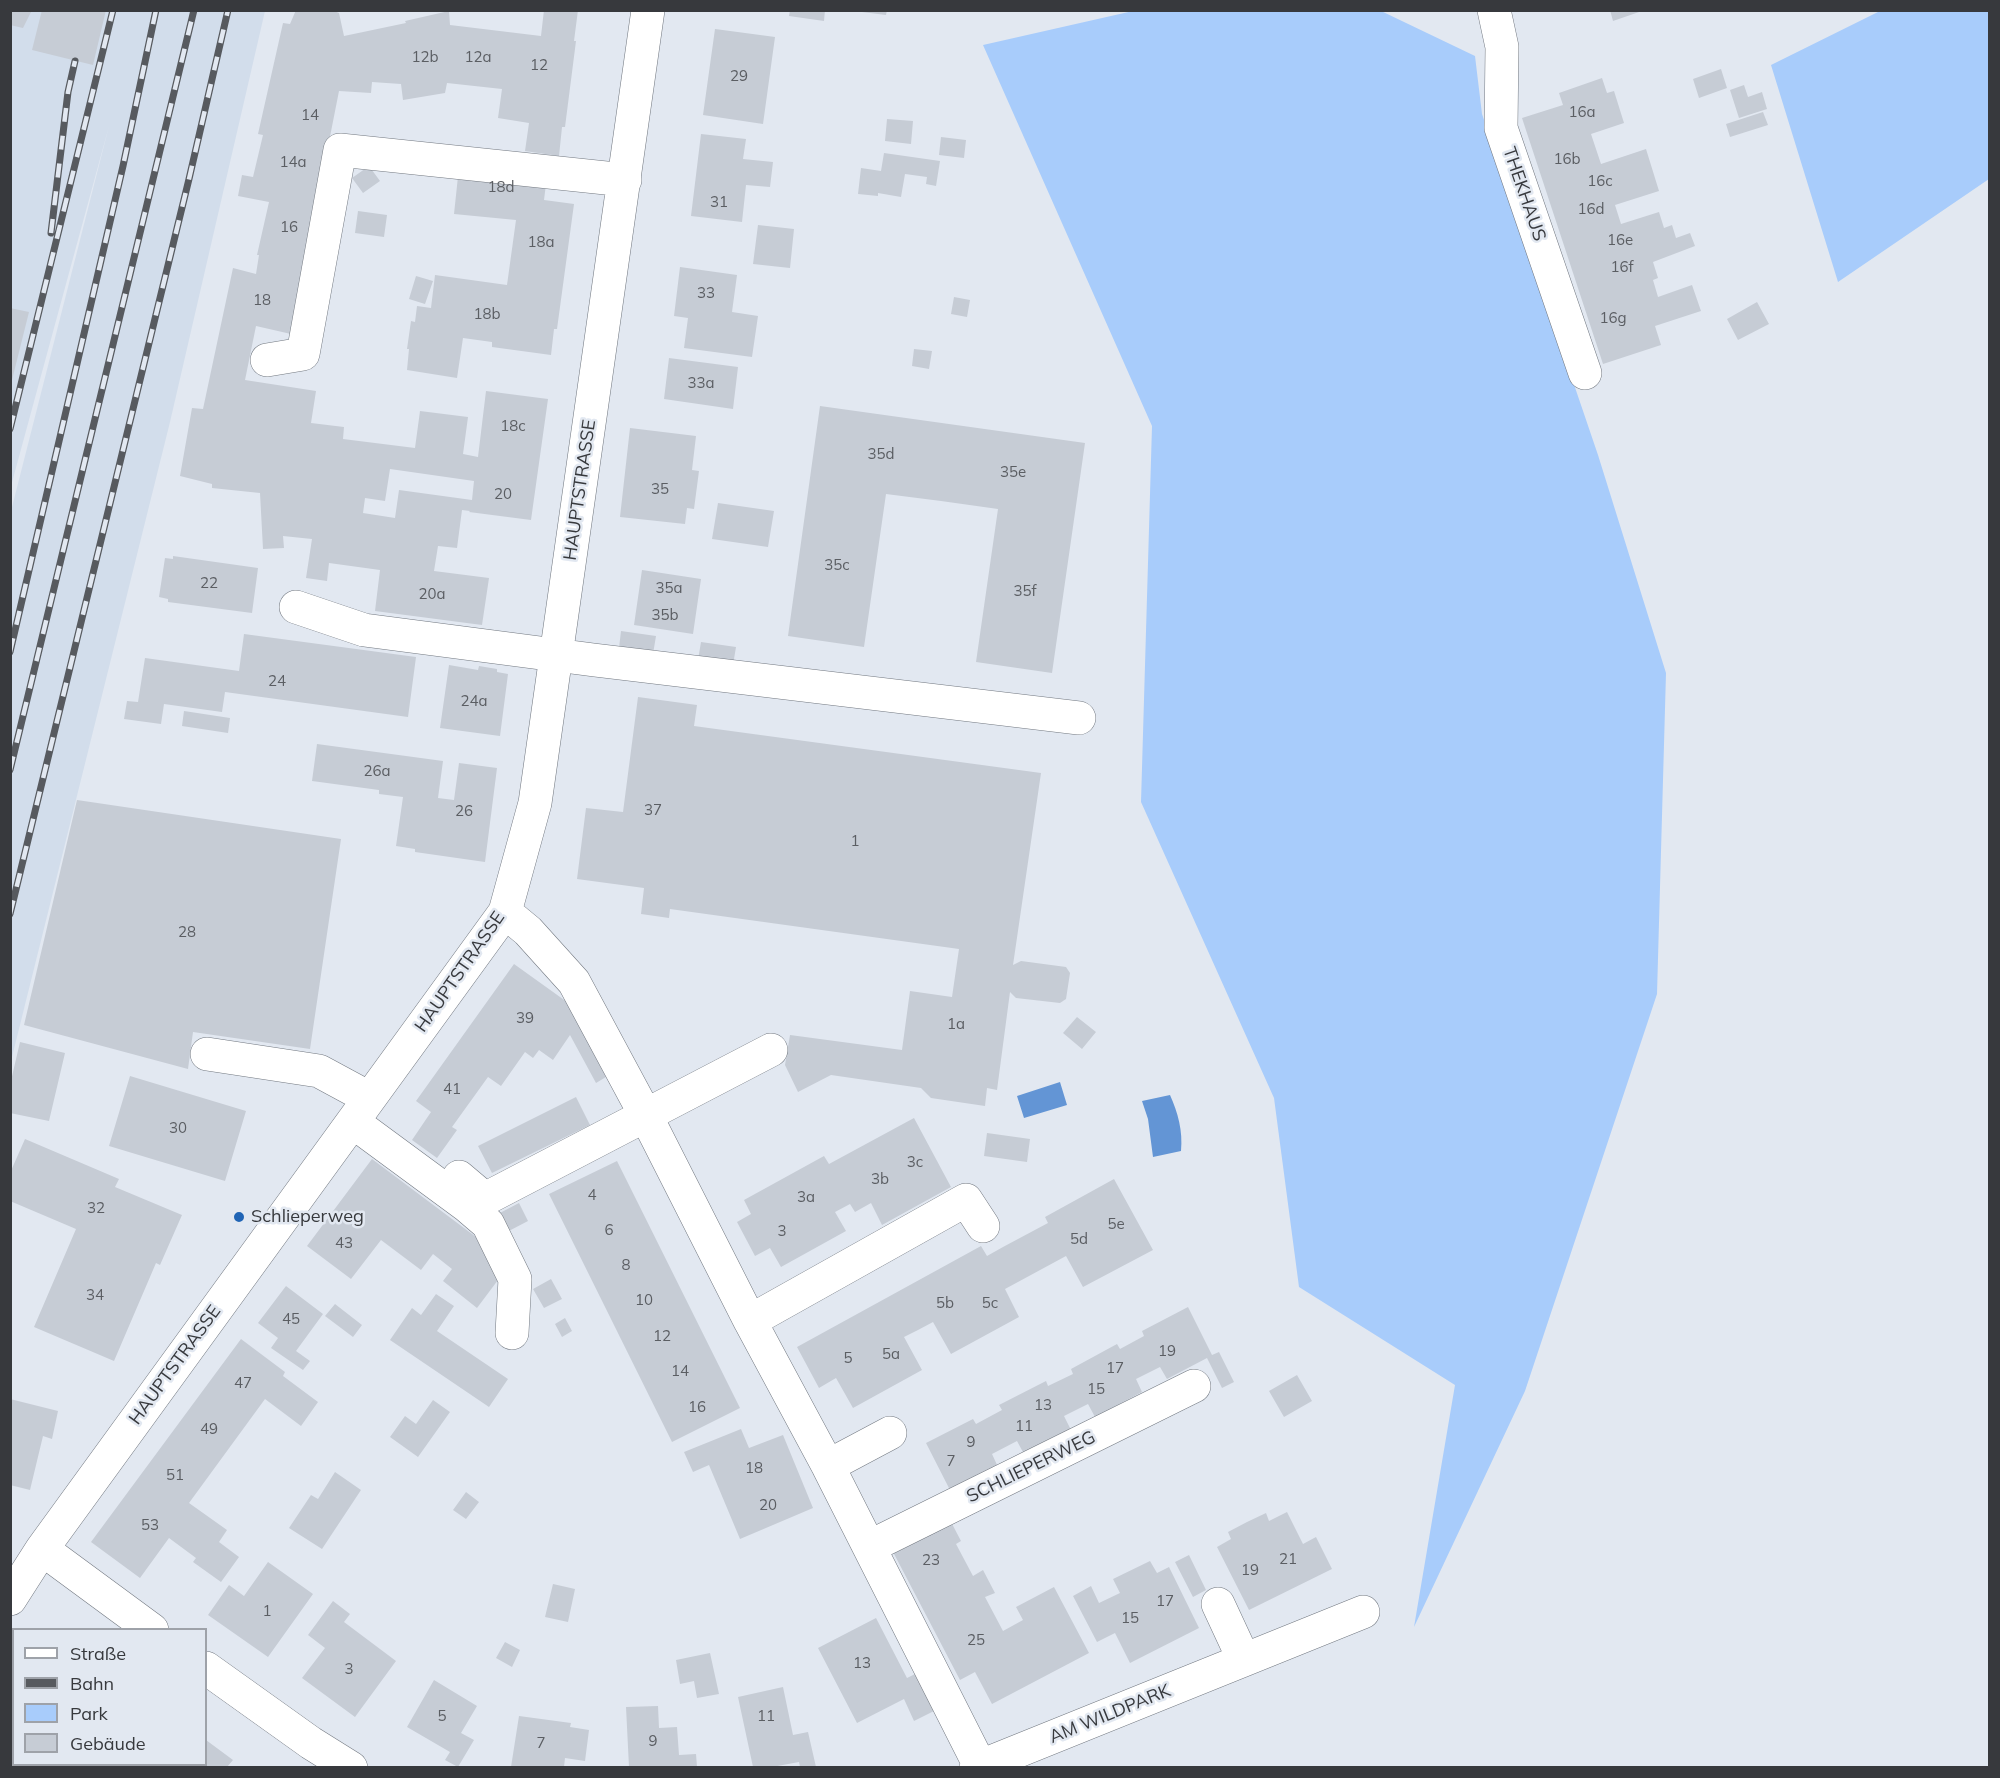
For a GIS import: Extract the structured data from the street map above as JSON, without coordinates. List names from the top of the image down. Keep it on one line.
{"streets":{"street":["THEKHAUS","HAUPTSTRASSE","SCHLIEPERWEG","AM WILDPARK"]},"places":["Schlieperweg"],"house_numbers":["12b","12a","12","29","16a","14","16b","14a","16c","18d","31","16d","16","16e","18a","16f","33","18","18b","16g","33a","18c","35d","35e","35","20","35c","22","35a","35f","20a","35b","24","24a","26a","37","26","1","28","39","1a","41","30","3c","3b","4","3a","32","5e","6","3","5d","43","8","34","10","5b","5c","45","12","19","5a","5","17","14","47","15","13","16","11","49","9","7","18","51","20","53","21","23","19","17","1","15","25","13","3","5","11","9","7"],"legend":["Straße","Bahn","Park","Gebäude"]}
